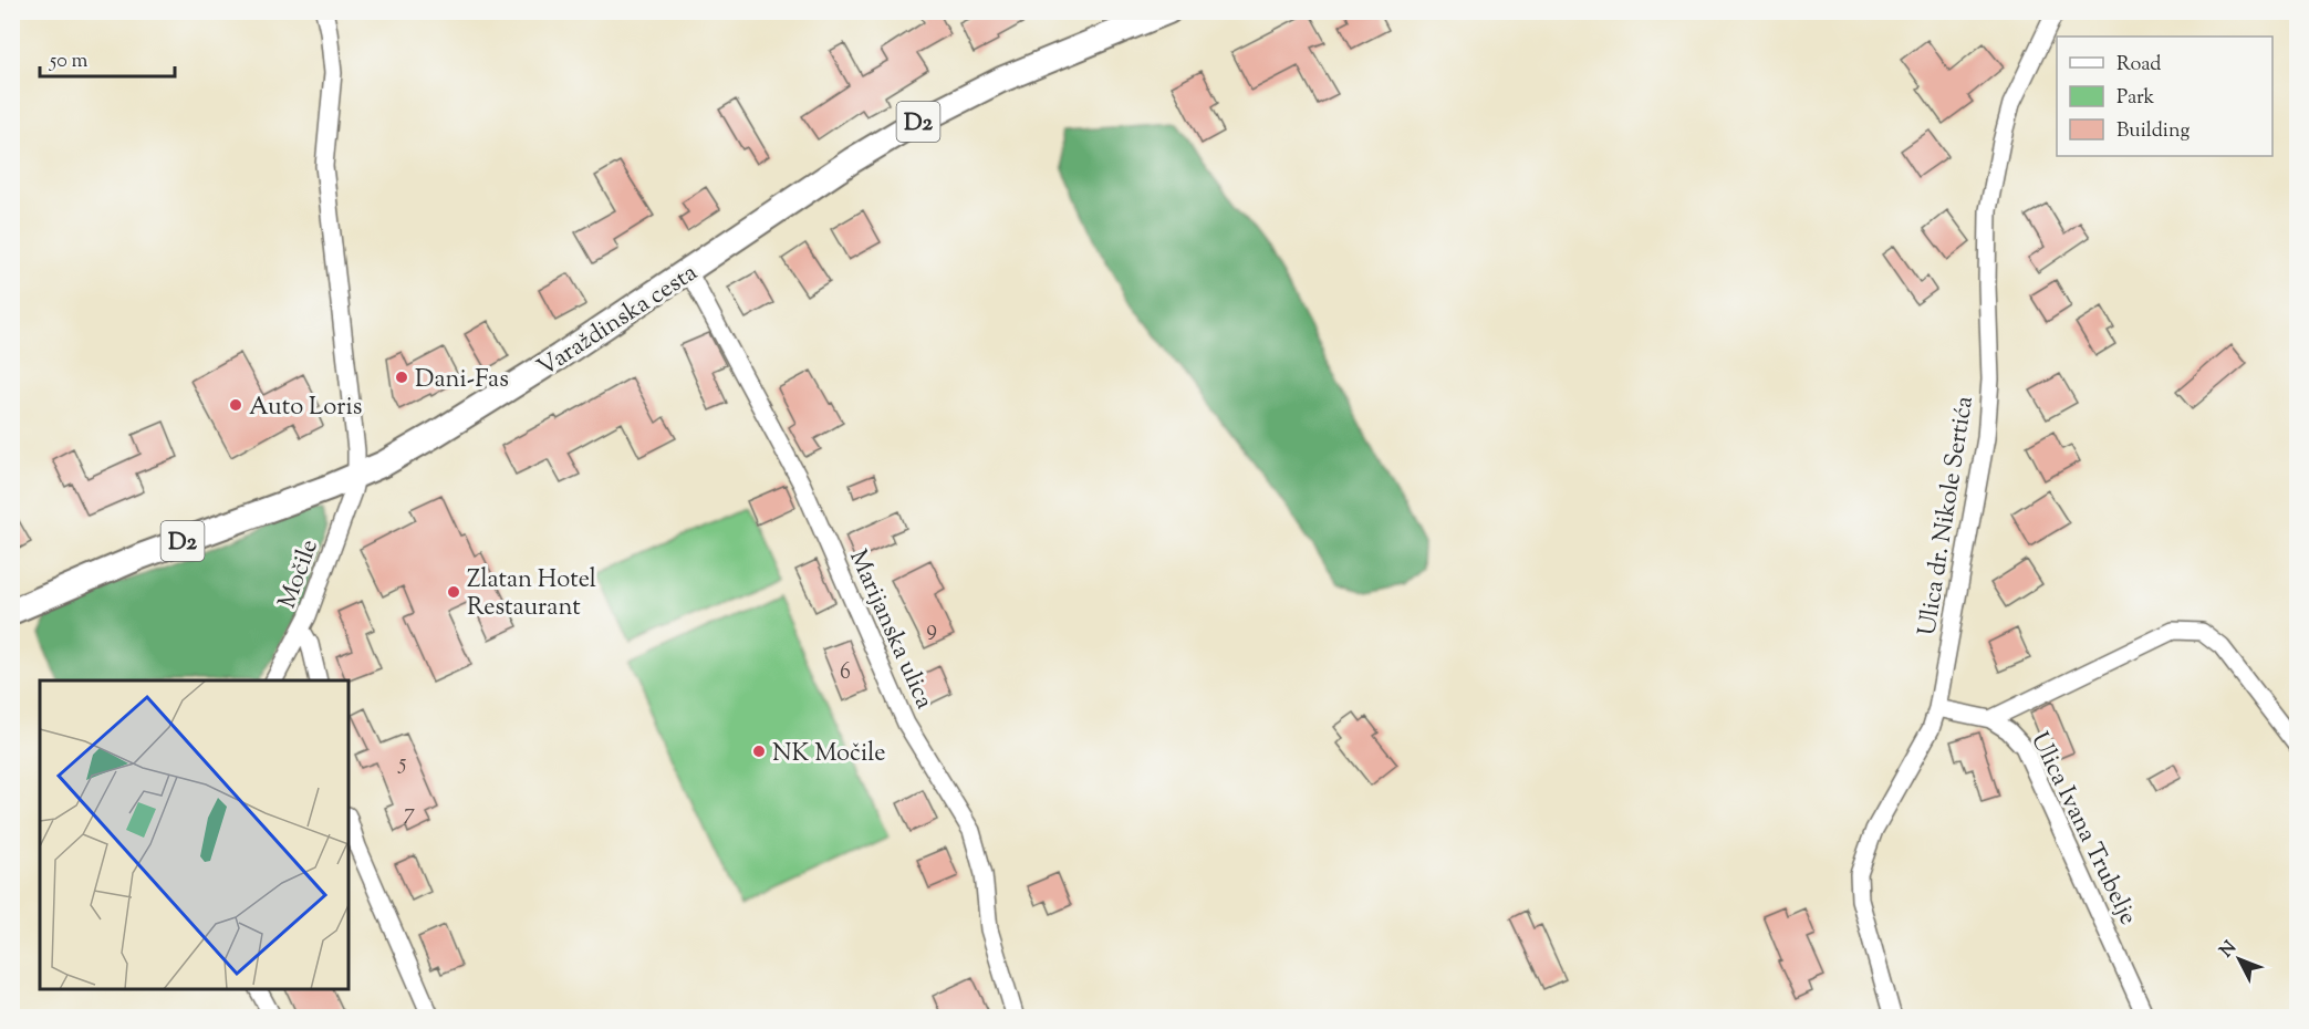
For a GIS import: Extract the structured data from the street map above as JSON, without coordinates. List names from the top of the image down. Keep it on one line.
{"streets":{"main road":["D2","Varaždinska cesta"],"street":["Ulica dr. Nikole Sertića","Močile","Marijanska ulica","Ulica Ivana Trubelje"]},"crossings":[["Varaždinska cesta","Močile"],["Varaždinska cesta","Marijanska ulica"],["Ulica dr. Nikole Sertića","Ulica Ivana Trubelje"]],"places":["Dani-Fas","Auto Loris","Zlatan Hotel Restaurant","NK Močile"],"house_numbers":["9","6","5","7"],"legend":["Road","Park","Building"],"scale_bar":"50 m","north":"top left"}
